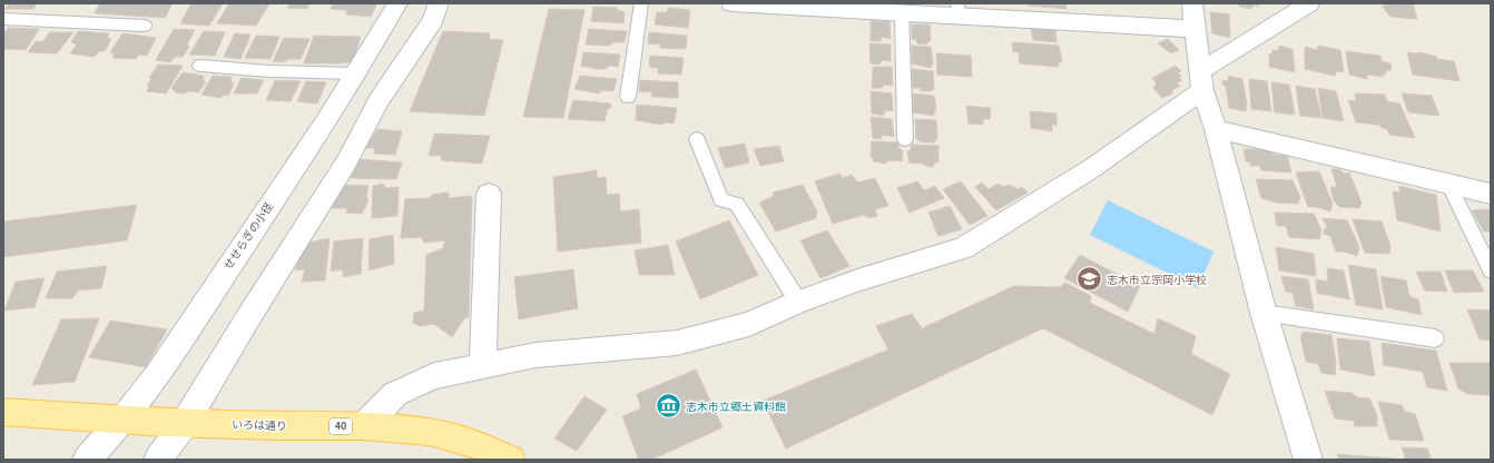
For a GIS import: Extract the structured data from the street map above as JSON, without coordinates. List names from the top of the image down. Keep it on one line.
{"streets":{"main road":["いろは通り","40"],"street":["せせらぎの小径"]},"crossings":[["せせらぎの小径","いろは通り"]],"places":{"school or university":["志木市立宗岡小学校"],"museum":["志木市立郷土資料館"]}}
